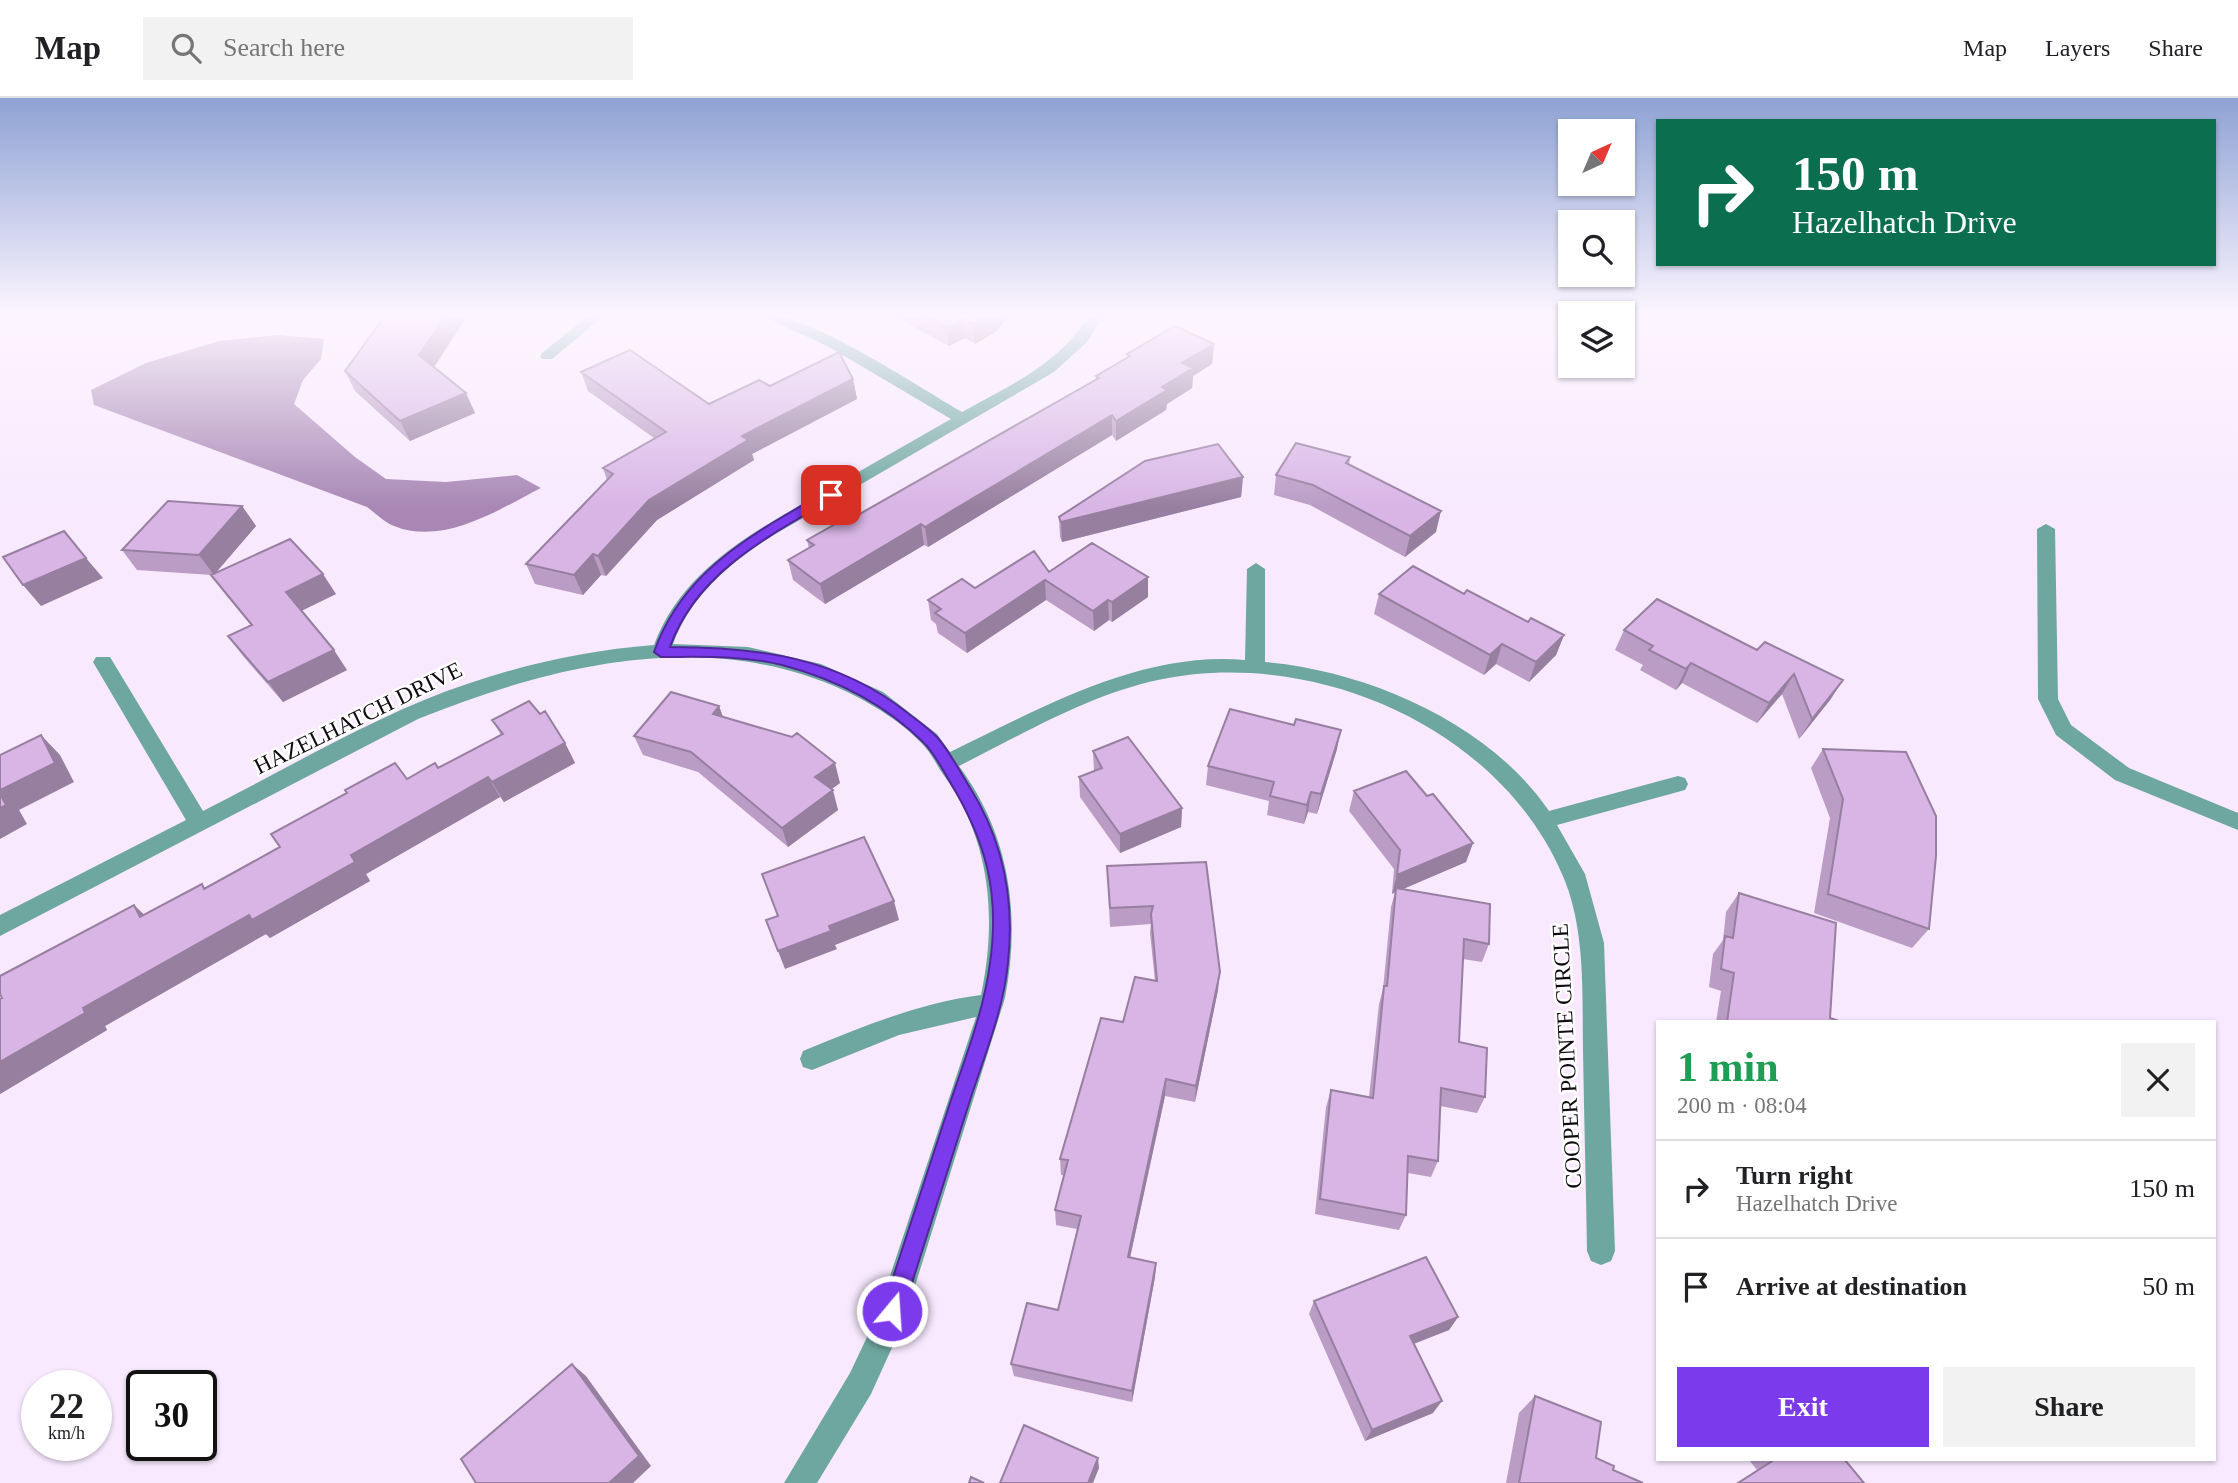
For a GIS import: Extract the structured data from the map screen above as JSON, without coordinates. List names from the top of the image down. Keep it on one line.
{"streets":{"street":["HAZELHATCH DRIVE","COOPER POINTE CIRCLE"]},"crossings":[["HAZELHATCH DRIVE","COOPER POINTE CIRCLE"]],"north":"top right","page":{"header":"Map","search":"Search here","nav":["Map","Layers","Share"],"turn":["150 m","Hazelhatch Drive"],"heading":["1 min","200 m · 08:04"],"list":[{"name":"Turn right","note":"Hazelhatch Drive","value":"150 m"},{"name":"Arrive at destination","value":"50 m"}],"buttons":["Exit","Share"],"speed":"22 km/h","limit":"30"}}
